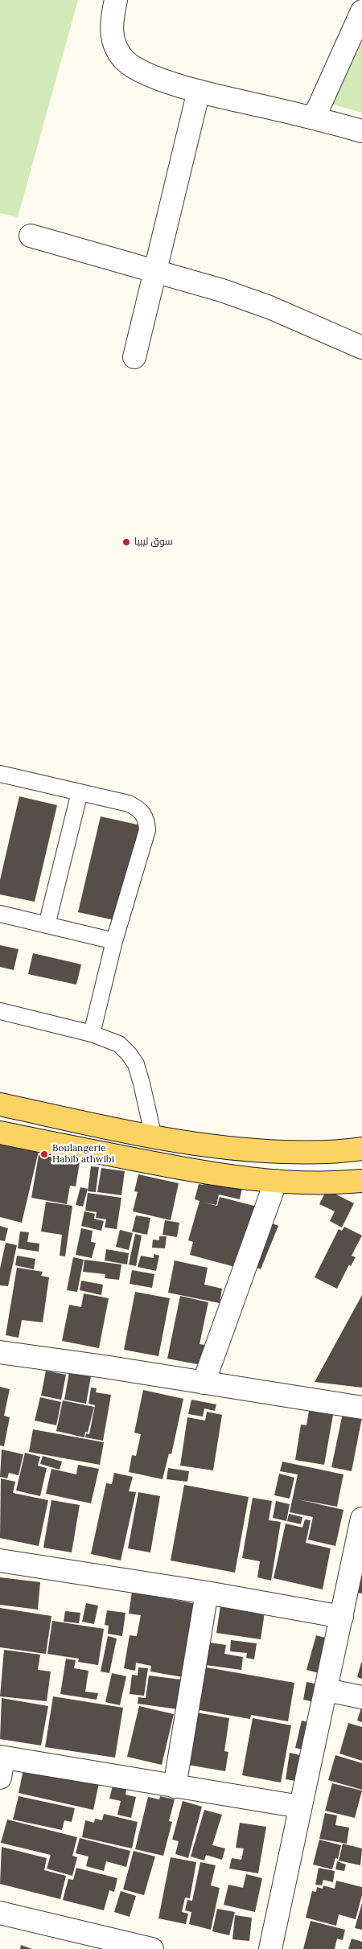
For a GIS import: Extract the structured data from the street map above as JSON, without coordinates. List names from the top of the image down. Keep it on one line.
{"places":["سوق ليبيا","Boulangerie Habib athwibi"]}
